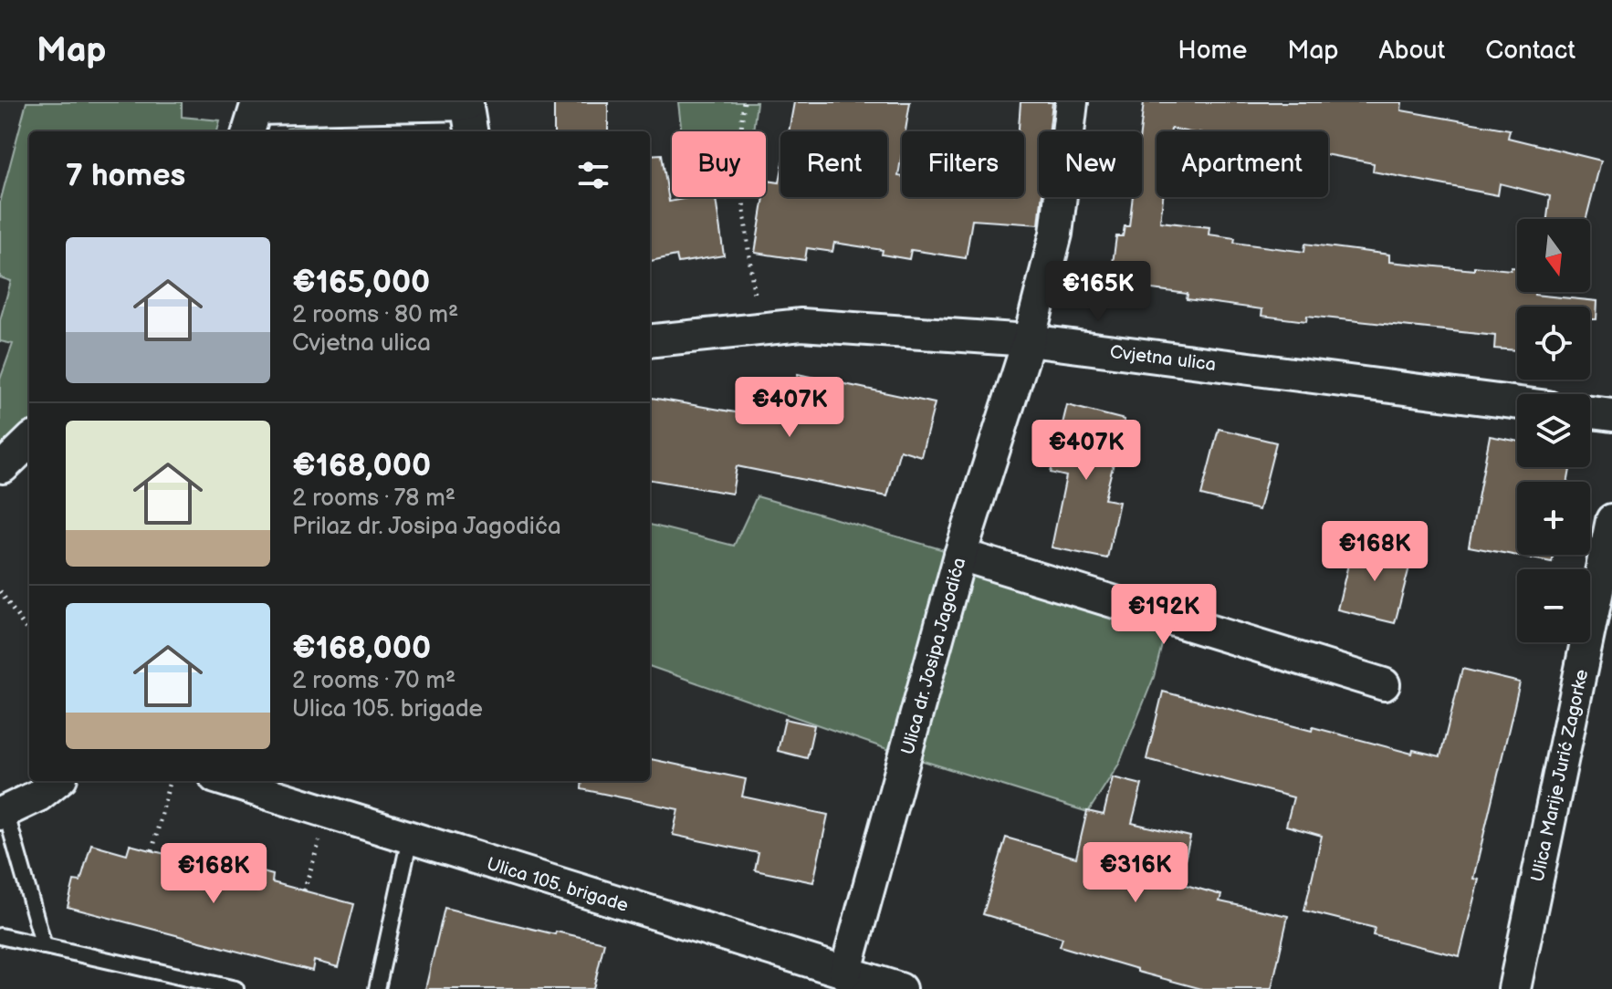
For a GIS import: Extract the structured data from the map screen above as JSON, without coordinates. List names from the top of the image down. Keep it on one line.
{"streets":{"street":["Cvjetna ulica","Ulica dr. Josipa Jagodića","Ulica Marije Jurić Zagorke","Ulica 105. brigade"]},"crossings":[["Cvjetna ulica","Ulica dr. Josipa Jagodića"],["Ulica dr. Josipa Jagodića","Ulica 105. brigade"]],"north":"bottom","page":{"header":"Map","nav":["Home","Map","About","Contact"],"chip":["Buy","Rent","Filters","New","Apartment"],"heading":"7 homes","map_buttons":["+","−"],"list":[{"name":"€165,000","note":"2 rooms · 80 m² · Cvjetna ulica"},{"name":"€168,000","note":"2 rooms · 78 m² · Prilaz dr. Josipa Jagodića"},{"name":"€168,000","note":"2 rooms · 70 m² · Ulica 105. brigade"}],"price":["€165K","€407K","€407K","€168K","€192K","€316K","€168K"]}}
